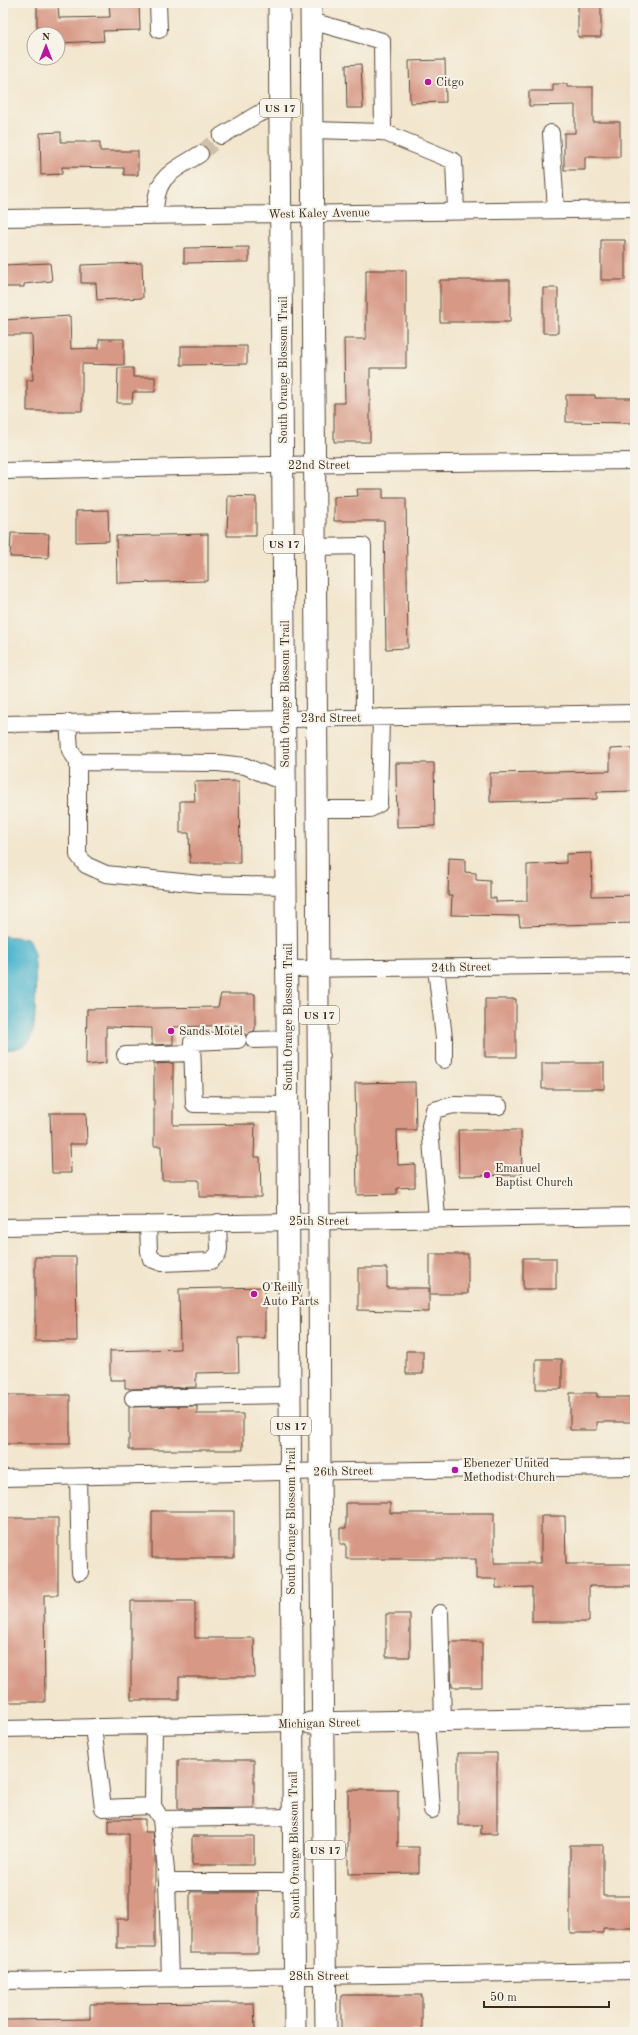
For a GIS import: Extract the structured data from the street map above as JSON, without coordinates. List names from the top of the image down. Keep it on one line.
{"streets":{"main road":["US 17","South Orange Blossom Trail","Michigan Street"],"street":["West Kaley Avenue","22nd Street","23rd Street","24th Street","25th Street","26th Street","28th Street"]},"crossings":[["US 17","West Kaley Avenue"],["US 17","22nd Street"],["US 17","23rd Street"],["US 17","24th Street"],["US 17","25th Street"],["US 17","26th Street"],["US 17","Michigan Street"],["US 17","28th Street"],["West Kaley Avenue","South Orange Blossom Trail"],["South Orange Blossom Trail","22nd Street"],["South Orange Blossom Trail","23rd Street"],["South Orange Blossom Trail","24th Street"],["South Orange Blossom Trail","25th Street"],["South Orange Blossom Trail","26th Street"],["South Orange Blossom Trail","Michigan Street"],["South Orange Blossom Trail","28th Street"]],"places":["Citgo","Sands Motel","Emanuel Baptist Church","O'Reilly Auto Parts","Ebenezer United Methodist Church"],"scale_bar":"50 m","north":"top"}
